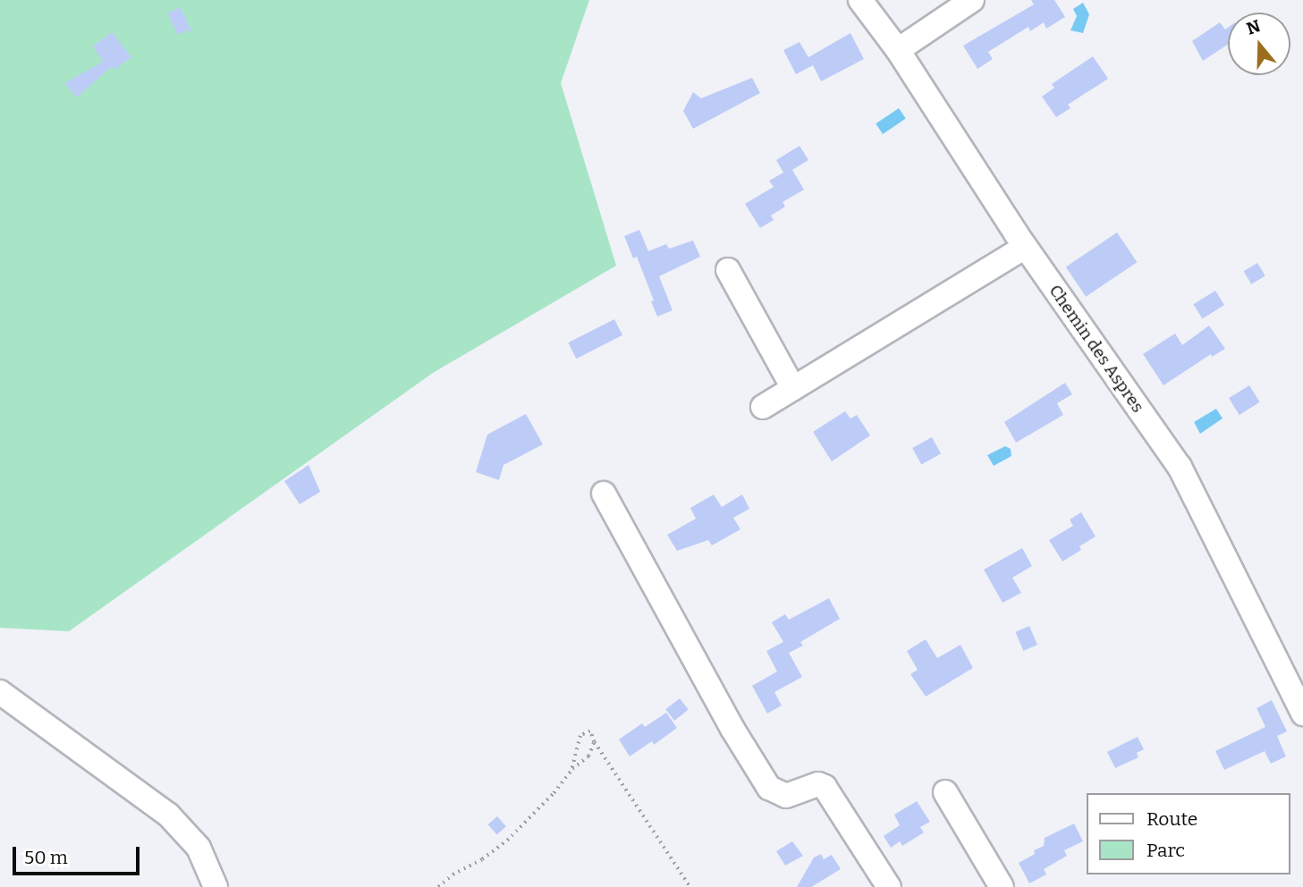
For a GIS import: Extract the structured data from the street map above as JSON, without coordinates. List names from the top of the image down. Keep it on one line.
{"streets":{"street":["Chemin des Aspres"]},"legend":["Route","Parc"],"scale_bar":"50 m","north":"top"}
